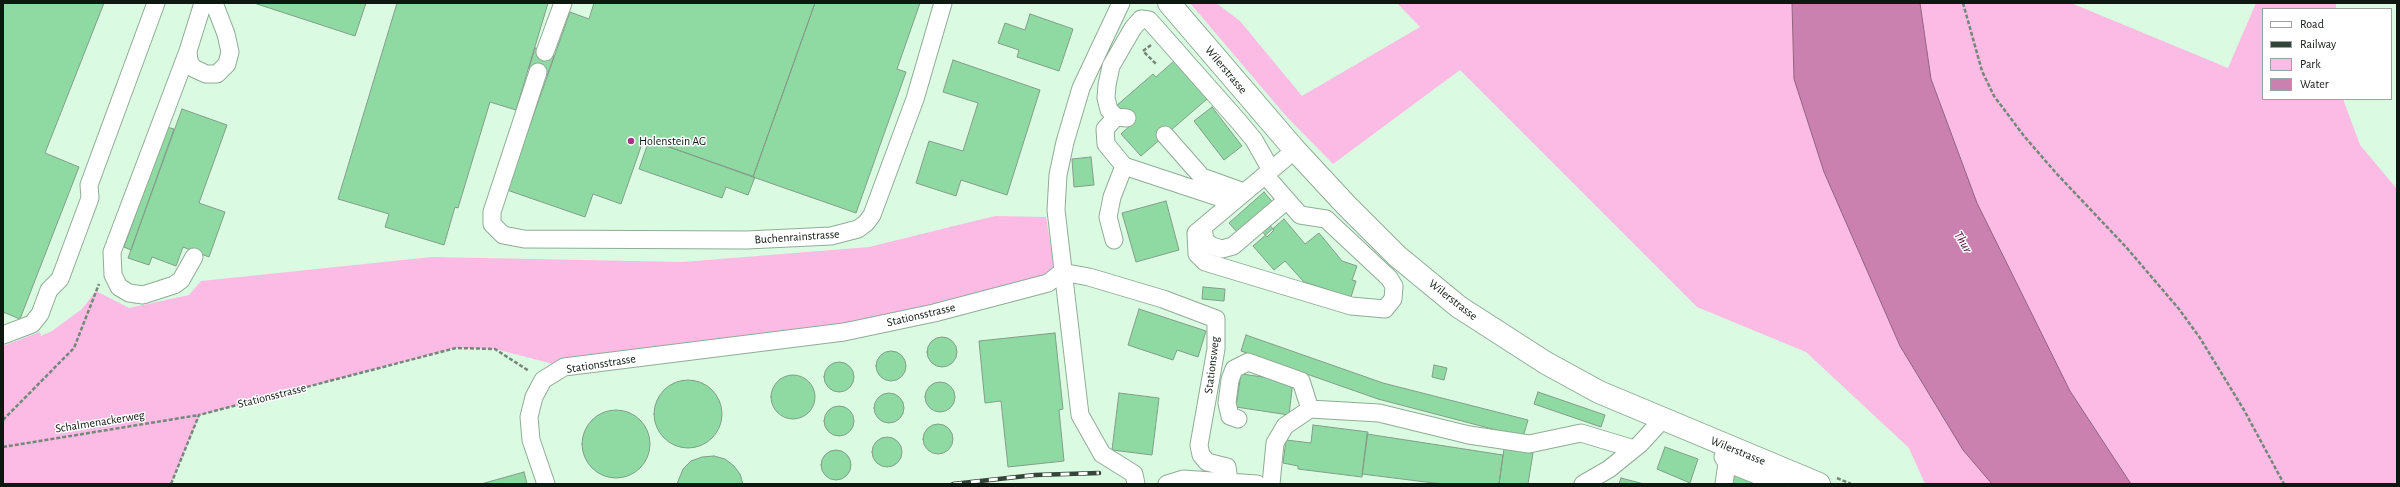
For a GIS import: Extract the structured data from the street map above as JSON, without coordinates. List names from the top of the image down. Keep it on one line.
{"streets":{"main road":["Wilerstrasse"],"street":["Buchenrainstrasse","Stationsstrasse","Stationsweg"],"path":["Schalmenackerweg"]},"crossings":[["Stationsstrasse","Stationsweg"],["Stationsstrasse","Schalmenackerweg"]],"water":["Thur"],"places":["Holenstein AG"],"legend":["Road","Railway","Park","Water"]}
